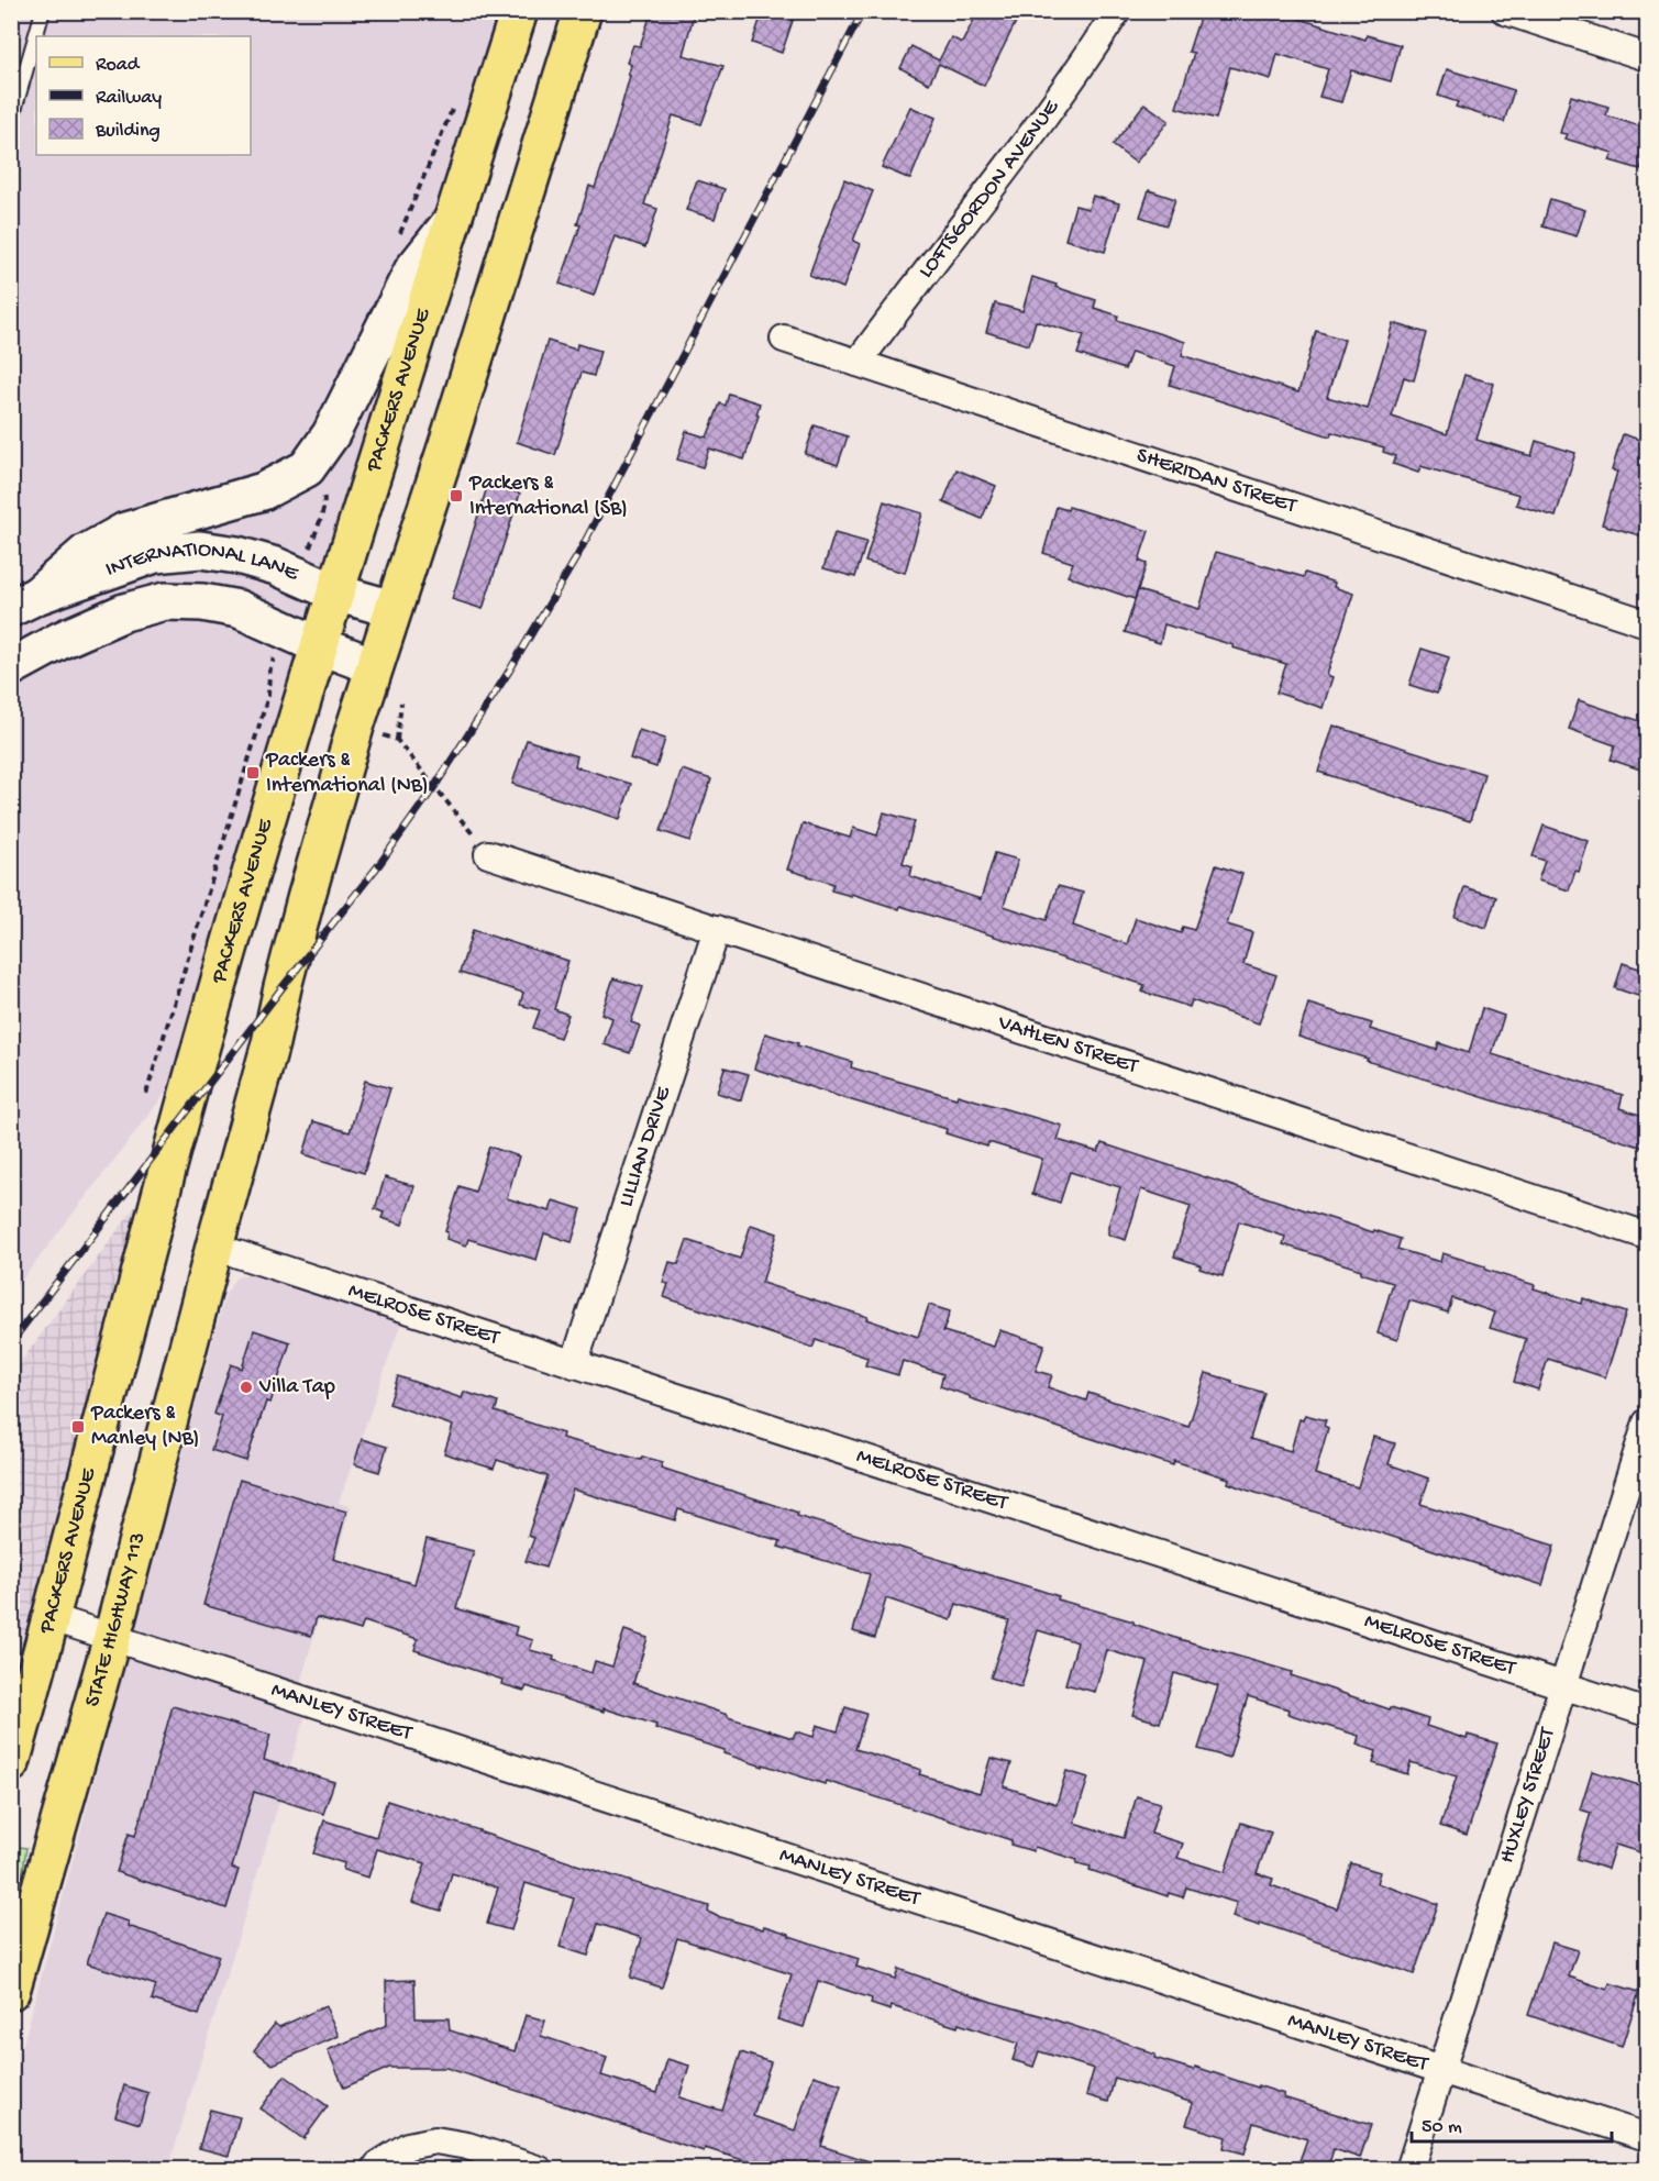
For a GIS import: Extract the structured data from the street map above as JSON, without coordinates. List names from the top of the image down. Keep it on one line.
{"streets":{"main road":["PACKERS AVENUE","INTERNATIONAL LANE","STATE HIGHWAY 113"],"street":["LOFTSGORDON AVENUE","SHERIDAN STREET","VAHLEN STREET","LILLIAN DRIVE","MELROSE STREET","MANLEY STREET","HUXLEY STREET"]},"crossings":[["LOFTSGORDON AVENUE","SHERIDAN STREET"],["PACKERS AVENUE","INTERNATIONAL LANE"],["PACKERS AVENUE","MANLEY STREET"],["VAHLEN STREET","LILLIAN DRIVE"],["LILLIAN DRIVE","MELROSE STREET"],["MELROSE STREET","STATE HIGHWAY 113"],["MELROSE STREET","HUXLEY STREET"],["STATE HIGHWAY 113","MANLEY STREET"],["MANLEY STREET","HUXLEY STREET"]],"places":{"transit":["Packers & International (SB)","Packers & International (NB)","Packers & Manley (NB)"],"other":["Villa Tap"]},"legend":["Road","Railway","Building"],"scale_bar":"50 m"}
